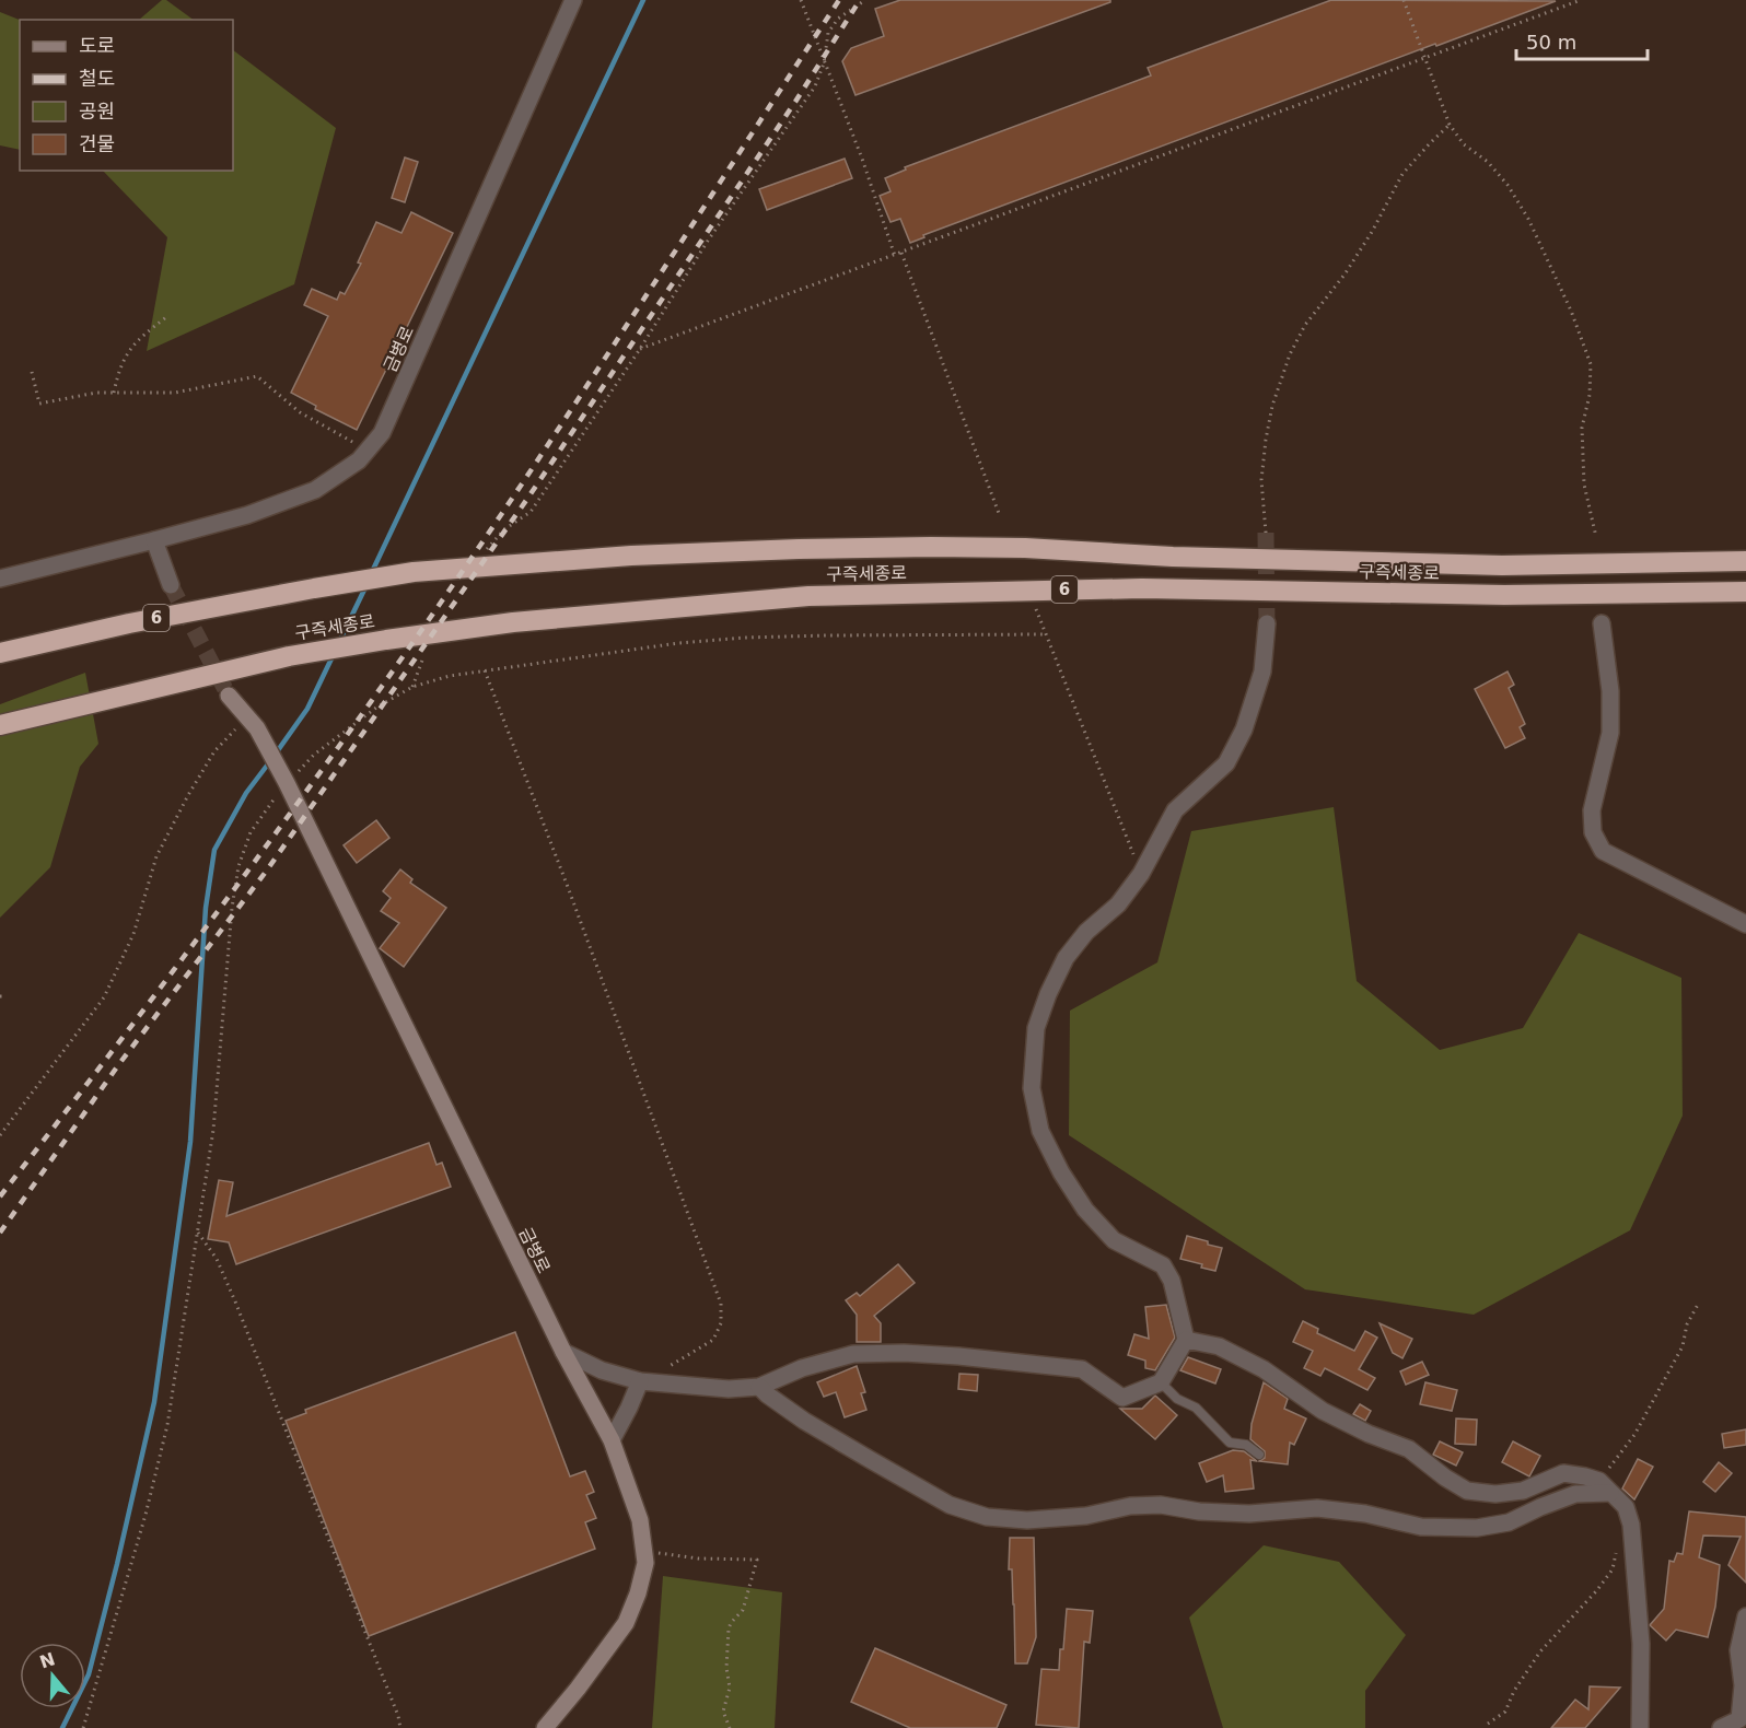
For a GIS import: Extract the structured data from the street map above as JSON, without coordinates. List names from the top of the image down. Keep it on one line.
{"streets":{"highway":["구즉세종로","6"],"street":["금병로"]},"legend":["도로","철도","공원","건물"],"scale_bar":"50 m","north":"top"}
